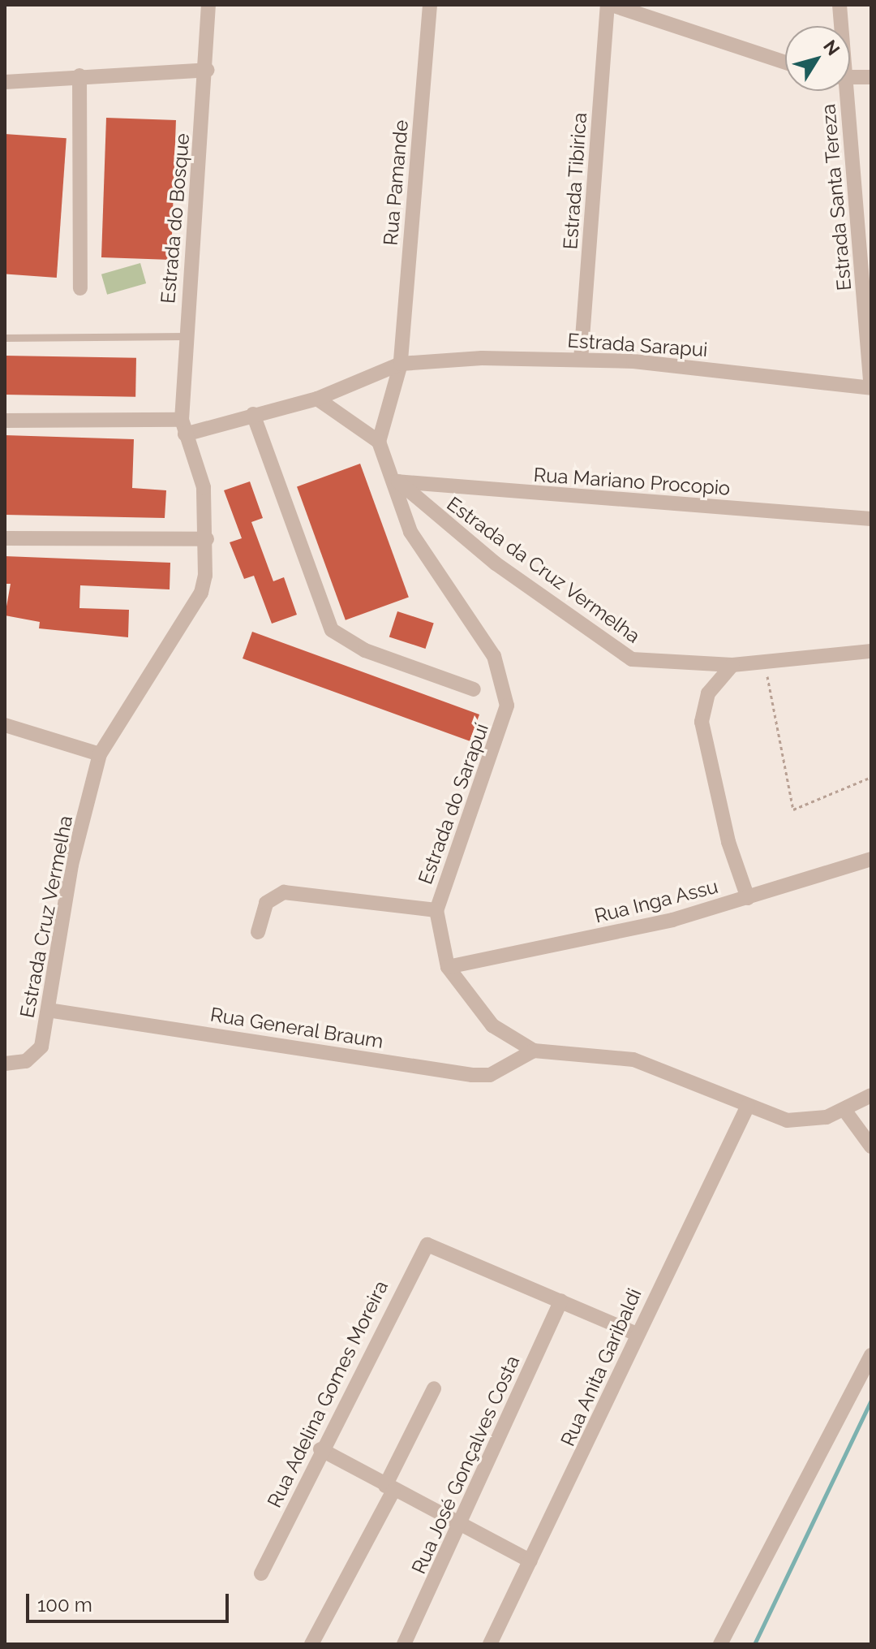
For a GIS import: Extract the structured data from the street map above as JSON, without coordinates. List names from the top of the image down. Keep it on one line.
{"streets":{"street":["Estrada Tibirica","Rua Pamande","Estrada Santa Tereza","Estrada do Bosque","Estrada Sarapui","Rua Mariano Procopio","Estrada da Cruz Vermelha","Estrada do Sarapuí","Rua Inga Assu","Estrada Cruz Vermelha","Rua General Braum","Rua Anita Garibaldi","Rua Adelina Gomes Moreira","Rua José Gonçalves Costa"]},"crossings":[["Estrada Tibirica","Estrada Sarapui"],["Rua Pamande","Estrada Sarapui"],["Estrada Santa Tereza","Estrada Sarapui"],["Estrada do Bosque","Estrada Cruz Vermelha"],["Rua Mariano Procopio","Estrada da Cruz Vermelha"],["Rua Mariano Procopio","Estrada do Sarapuí"],["Estrada da Cruz Vermelha","Estrada do Sarapuí"],["Estrada do Sarapuí","Rua Inga Assu"],["Estrada do Sarapuí","Rua General Braum"],["Estrada do Sarapuí","Rua Anita Garibaldi"],["Estrada Cruz Vermelha","Rua General Braum"],["Rua Adelina Gomes Moreira","Rua José Gonçalves Costa"]],"scale_bar":"100 m","north":"top right"}
